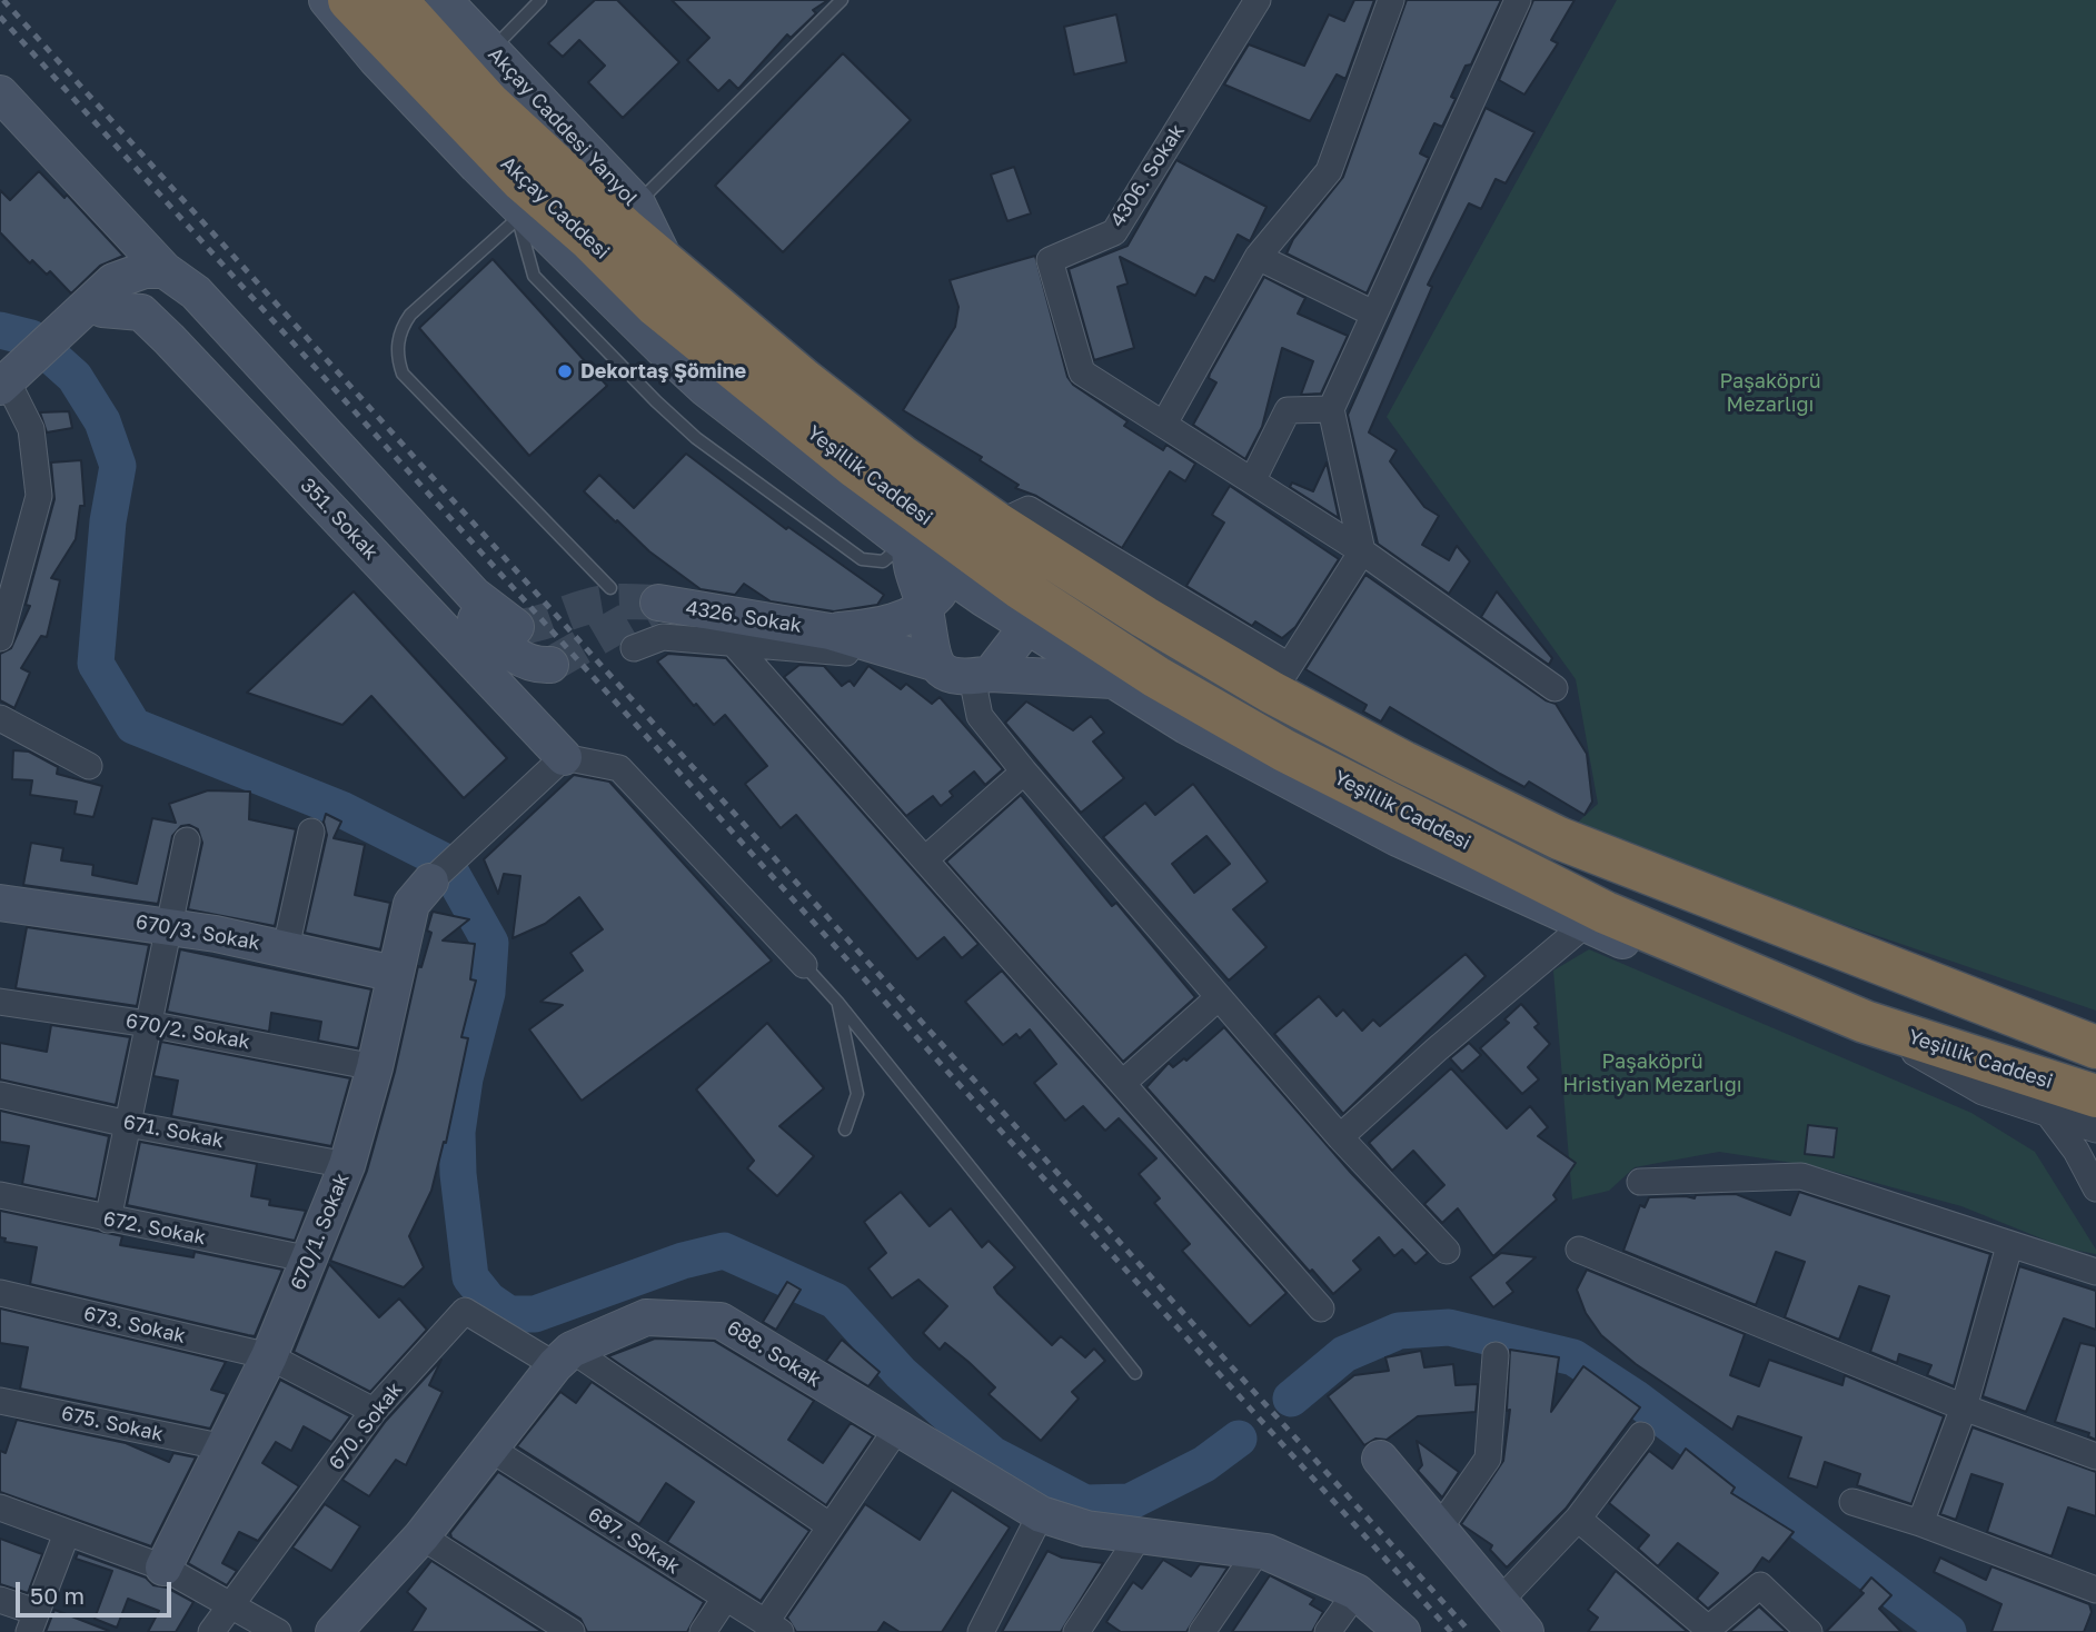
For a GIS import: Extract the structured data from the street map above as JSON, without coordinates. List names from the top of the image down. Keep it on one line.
{"streets":{"highway":["Akçay Caddesi","Yeşillik Caddesi"],"street":["Akçay Caddesi Yanyol","4306. Sokak","351. Sokak","4326. Sokak","670/3. Sokak","670/2. Sokak","671. Sokak","672. Sokak","670/1. Sokak","673. Sokak","688. Sokak","675. Sokak","670. Sokak","687. Sokak"]},"crossings":[["Akçay Caddesi Yanyol","Akçay Caddesi"],["Akçay Caddesi","Yeşillik Caddesi"],["670/3. Sokak","670/1. Sokak"],["670/2. Sokak","670/1. Sokak"],["671. Sokak","670/1. Sokak"],["672. Sokak","670/1. Sokak"],["670/1. Sokak","673. Sokak"],["670/1. Sokak","675. Sokak"],["673. Sokak","670. Sokak"],["688. Sokak","670. Sokak"],["688. Sokak","687. Sokak"]],"parks":["Paşaköprü Mezarlığı","Paşaköprü Hristiyan Mezarlığı"],"places":["Dekortaş Şömine"],"scale_bar":"50 m"}
